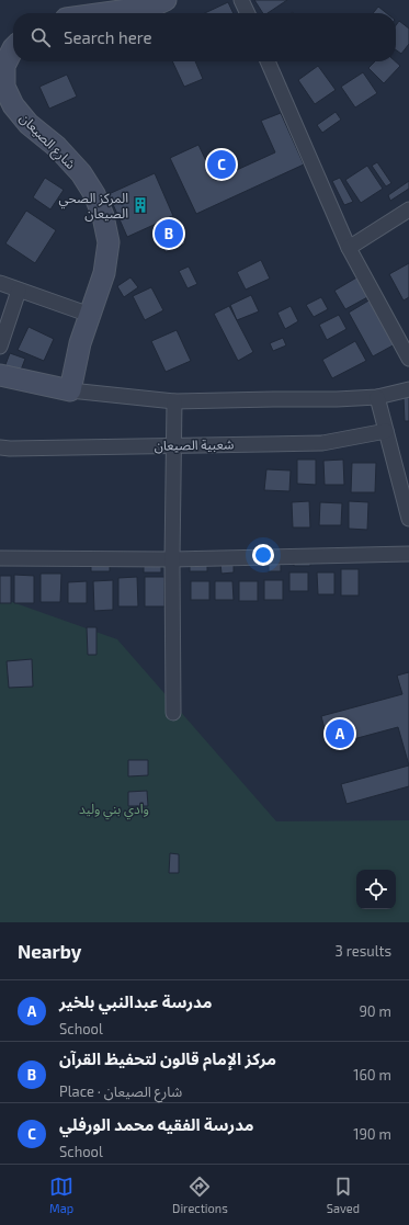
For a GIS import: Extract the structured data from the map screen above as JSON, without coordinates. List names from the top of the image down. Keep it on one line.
{"streets":{"main road":["شارع الصيعان"],"street":["شعبية الصيعان"]},"parks":["وادي بني وليد"],"places":{"building":["المركز الصحي الصيعان"]},"page":{"search":"Search here","pins":["C","B","A"],"heading":["Nearby","3 results"],"list":[{"mark":"A","name":"مدرسة عبدالنبي بلخير","note":"School","value":"90 m"},{"mark":"B","name":"مركز الإمام قالون لتحفيظ القرآن","note":"Place · شارع الصيعان","value":"160 m"},{"mark":"C","name":"مدرسة الفقيه محمد الورفلي","note":"School","value":"190 m"}],"nav":["Map","Directions","Saved"]}}
